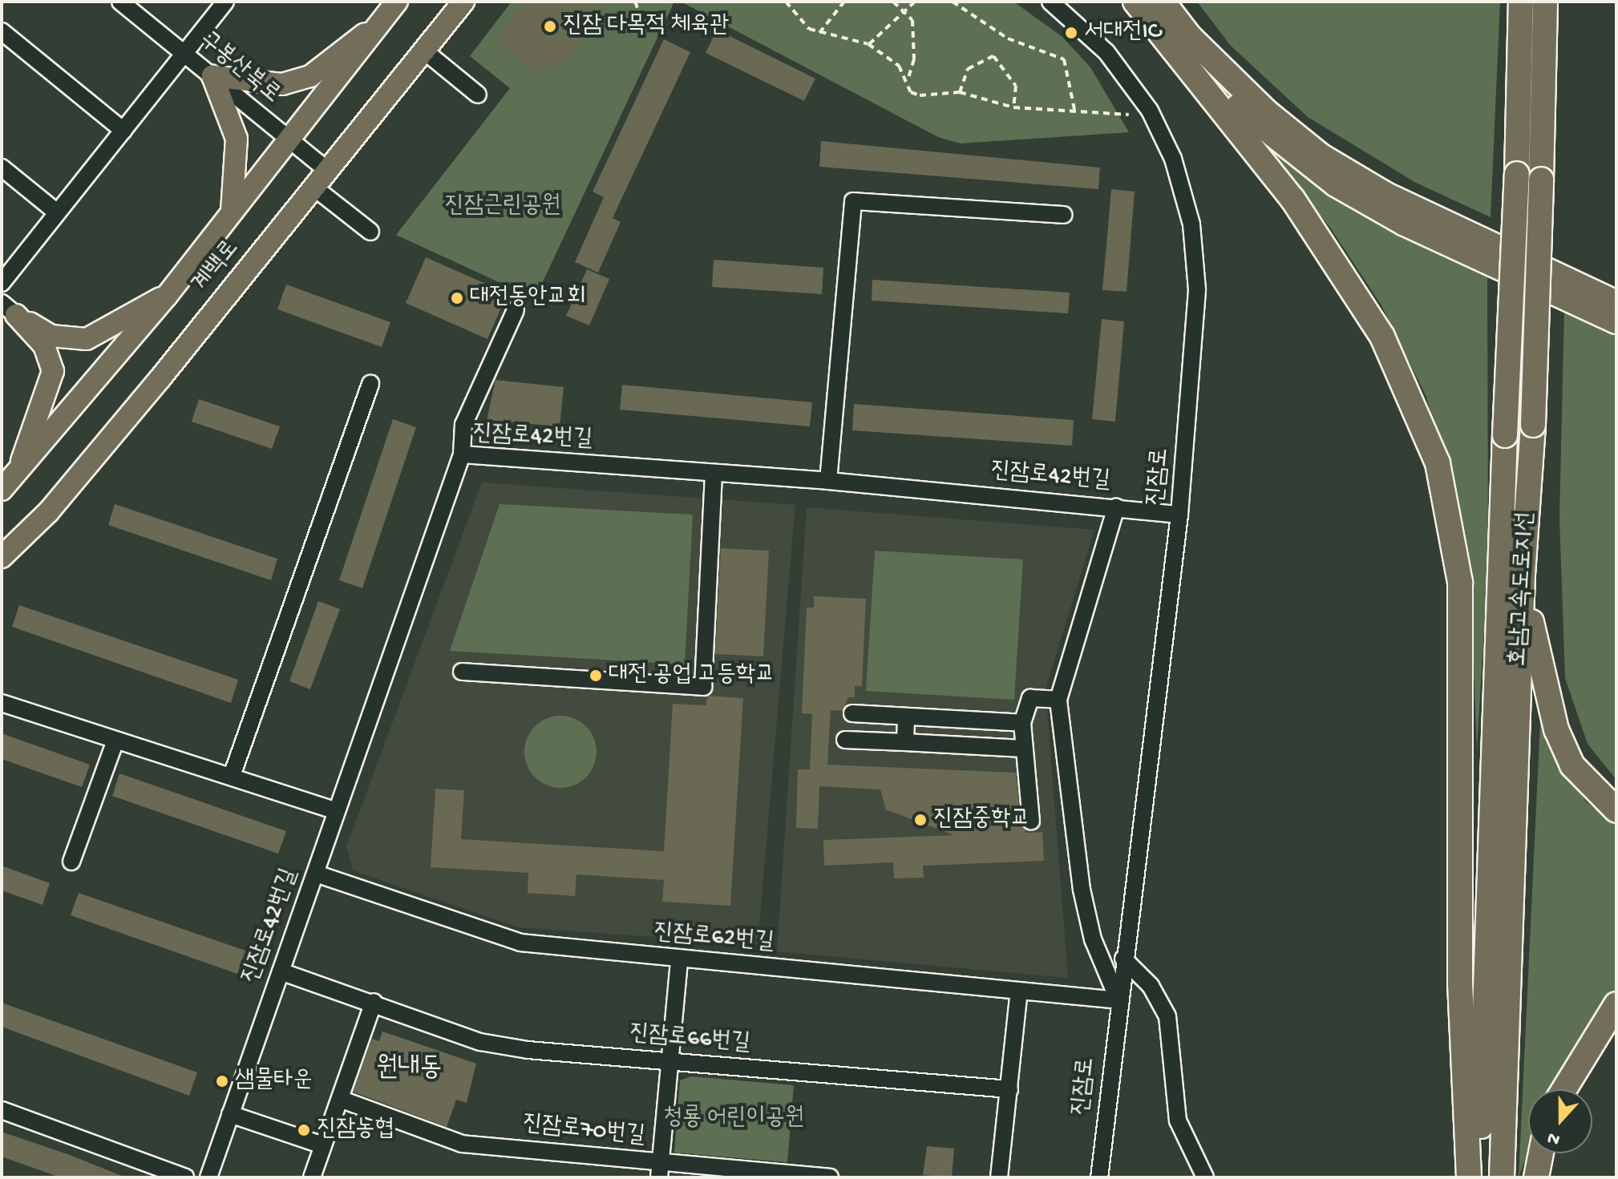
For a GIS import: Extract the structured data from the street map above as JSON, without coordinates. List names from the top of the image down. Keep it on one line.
{"streets":{"highway":["호남고속도로지선"],"main road":["계백로"],"street":["구봉산북로","진잠로42번길","진잠로","진잠로62번길","진잠로66번길","진잠로70번길"]},"crossings":[["구봉산북로","계백로"],["진잠로42번길","진잠로"],["진잠로42번길","진잠로62번길"],["진잠로42번길","진잠로66번길"],["진잠로","진잠로62번길"]],"districts":["원내동"],"parks":["진잠근린공원","청룡 어린이공원"],"places":["진잠 다목적 체육관","서대전IC","대전동안교회","대전 공업 고등학교","진잠중학교","샘물타운","진잠농협"],"north":"bottom"}
